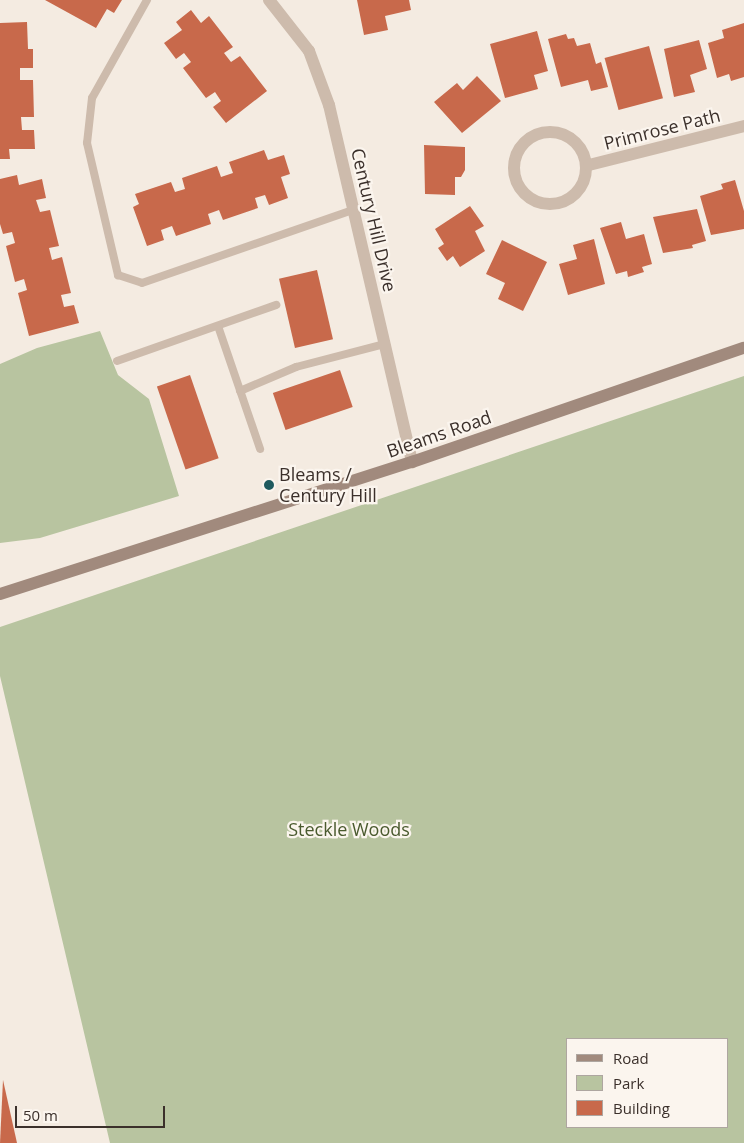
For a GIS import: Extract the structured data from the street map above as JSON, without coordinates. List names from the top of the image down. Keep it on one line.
{"streets":{"main road":["Bleams Road"],"street":["Primrose Path","Century Hill Drive"]},"crossings":[["Century Hill Drive","Bleams Road"]],"parks":["Steckle Woods"],"places":["Bleams / Century Hill"],"legend":["Road","Park","Building"],"scale_bar":"50 m"}
